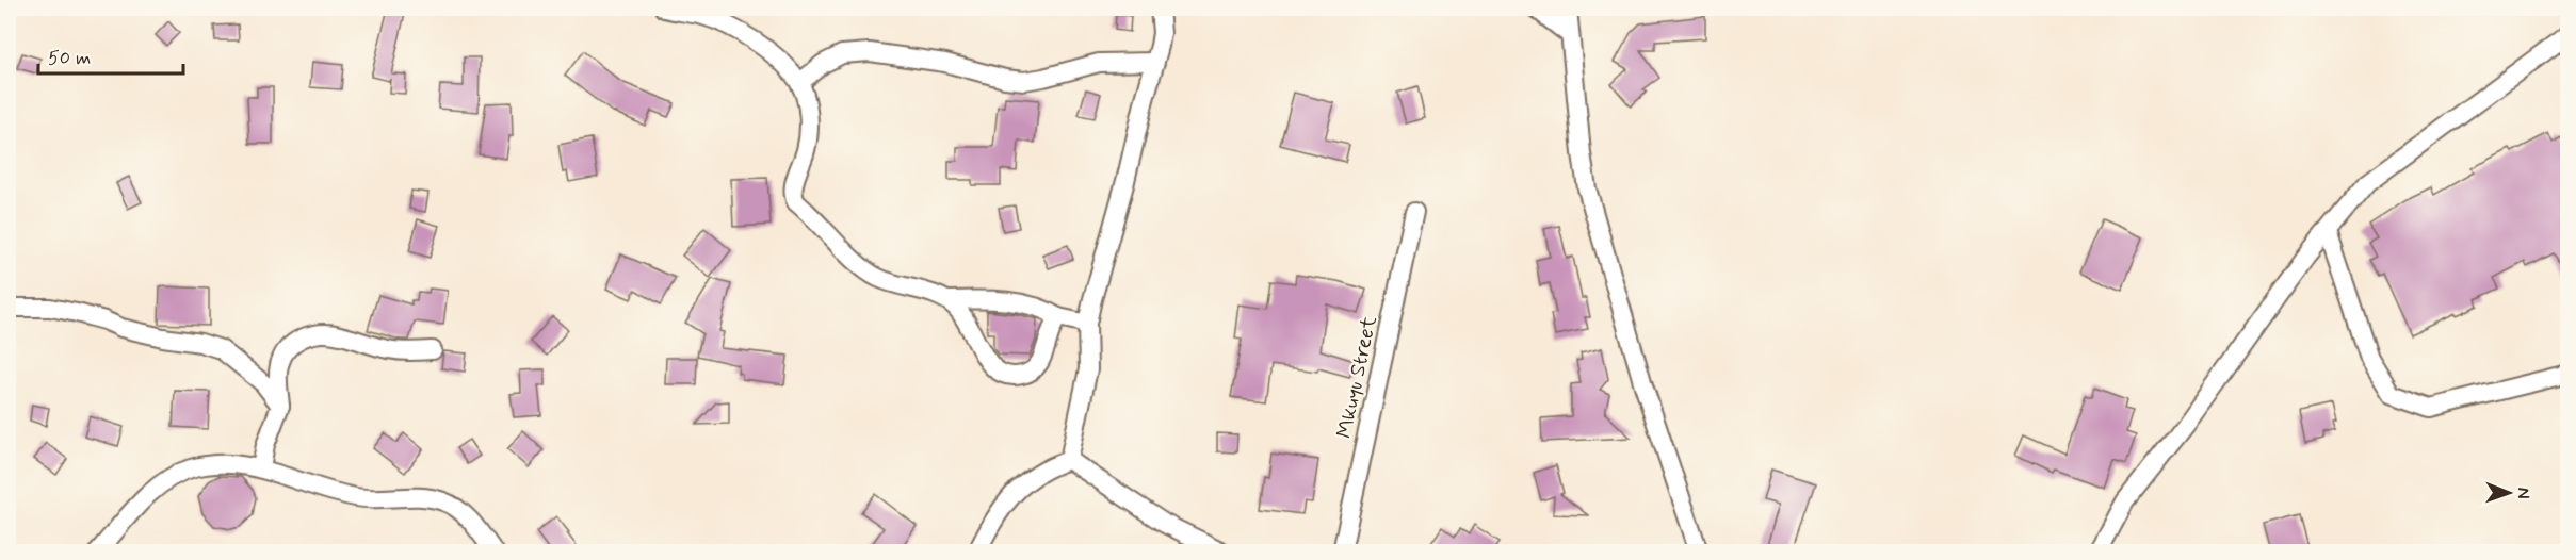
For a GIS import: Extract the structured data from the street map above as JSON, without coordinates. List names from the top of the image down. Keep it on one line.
{"streets":{"street":["Mkuyu Street"]},"scale_bar":"50 m","north":"right"}
